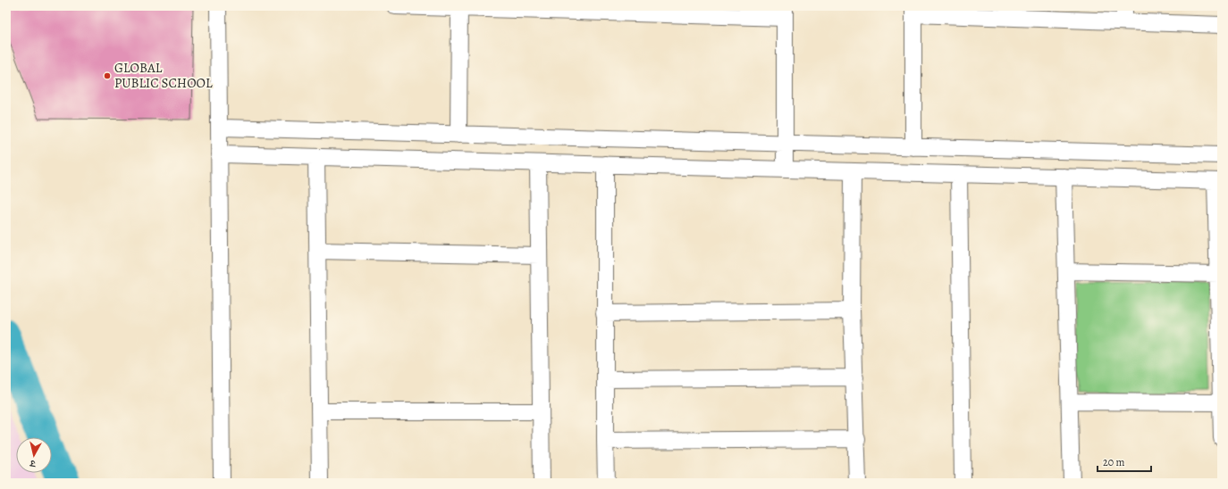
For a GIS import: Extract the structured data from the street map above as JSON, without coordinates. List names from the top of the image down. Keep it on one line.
{"places":["GLOBAL PUBLIC SCHOOL"],"scale_bar":"20 m","north":"bottom"}
